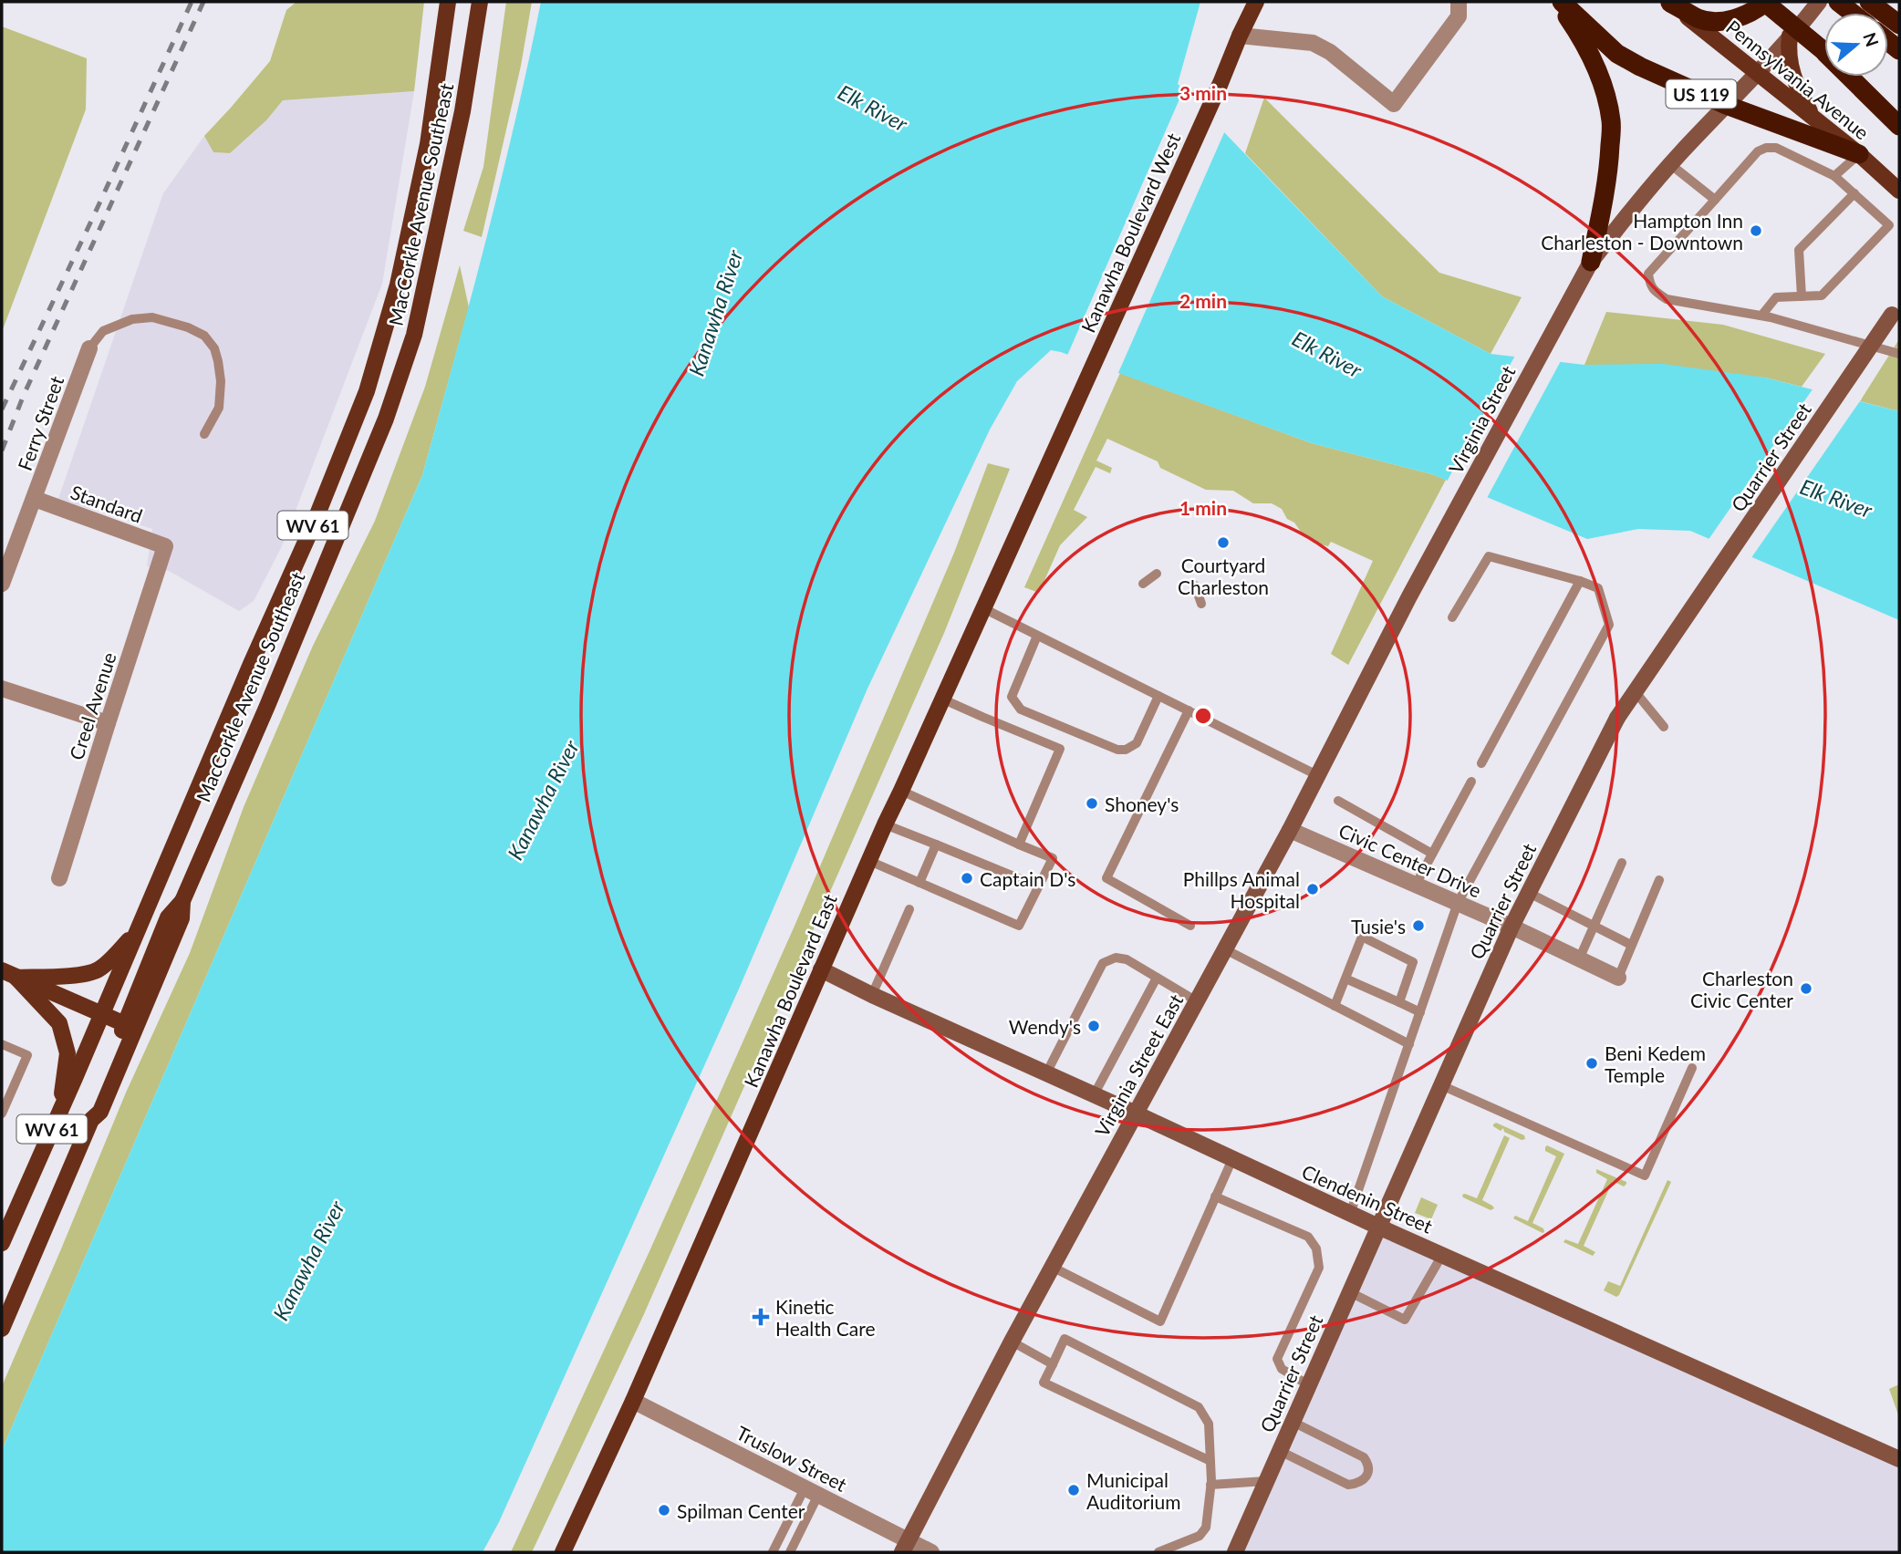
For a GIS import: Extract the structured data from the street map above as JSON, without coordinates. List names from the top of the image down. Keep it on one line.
{"streets":{"highway":["US 119"],"main road":["Pennsylvania Avenue","MacCorkle Avenue Southeast","Kanawha Boulevard West","Virginia Street","Quarrier Street","WV 61","Kanawha Boulevard East","Virginia Street East","Clendenin Street"],"street":["Ferry Street","Standard","Creel Avenue","Civic Center Drive","Truslow Street"]},"crossings":[["Pennsylvania Avenue","US 119"],["Pennsylvania Avenue","Virginia Street"],["US 119","Virginia Street"],["MacCorkle Avenue Southeast","WV 61"],["Kanawha Boulevard West","Kanawha Boulevard East"],["Virginia Street","Virginia Street East"],["Ferry Street","Standard"],["Quarrier Street","Civic Center Drive"],["Quarrier Street","Clendenin Street"],["Standard","Creel Avenue"],["Civic Center Drive","Virginia Street East"],["Kanawha Boulevard East","Clendenin Street"],["Kanawha Boulevard East","Truslow Street"],["Virginia Street East","Clendenin Street"],["Virginia Street East","Truslow Street"]],"water":["Elk River","Kanawha River"],"places":{"other":["Hampton Inn Charleston - Downtown","Courtyard Charleston","Shoney's","Captain D's","Phillps Animal Hospital","Tusie's","Charleston Civic Center","Wendy's","Beni Kedem Temple","Municipal Auditorium","Spilman Center"],"health":["Kinetic Health Care"]},"north":"right","rings":["3 min","2 min","1 min"]}
